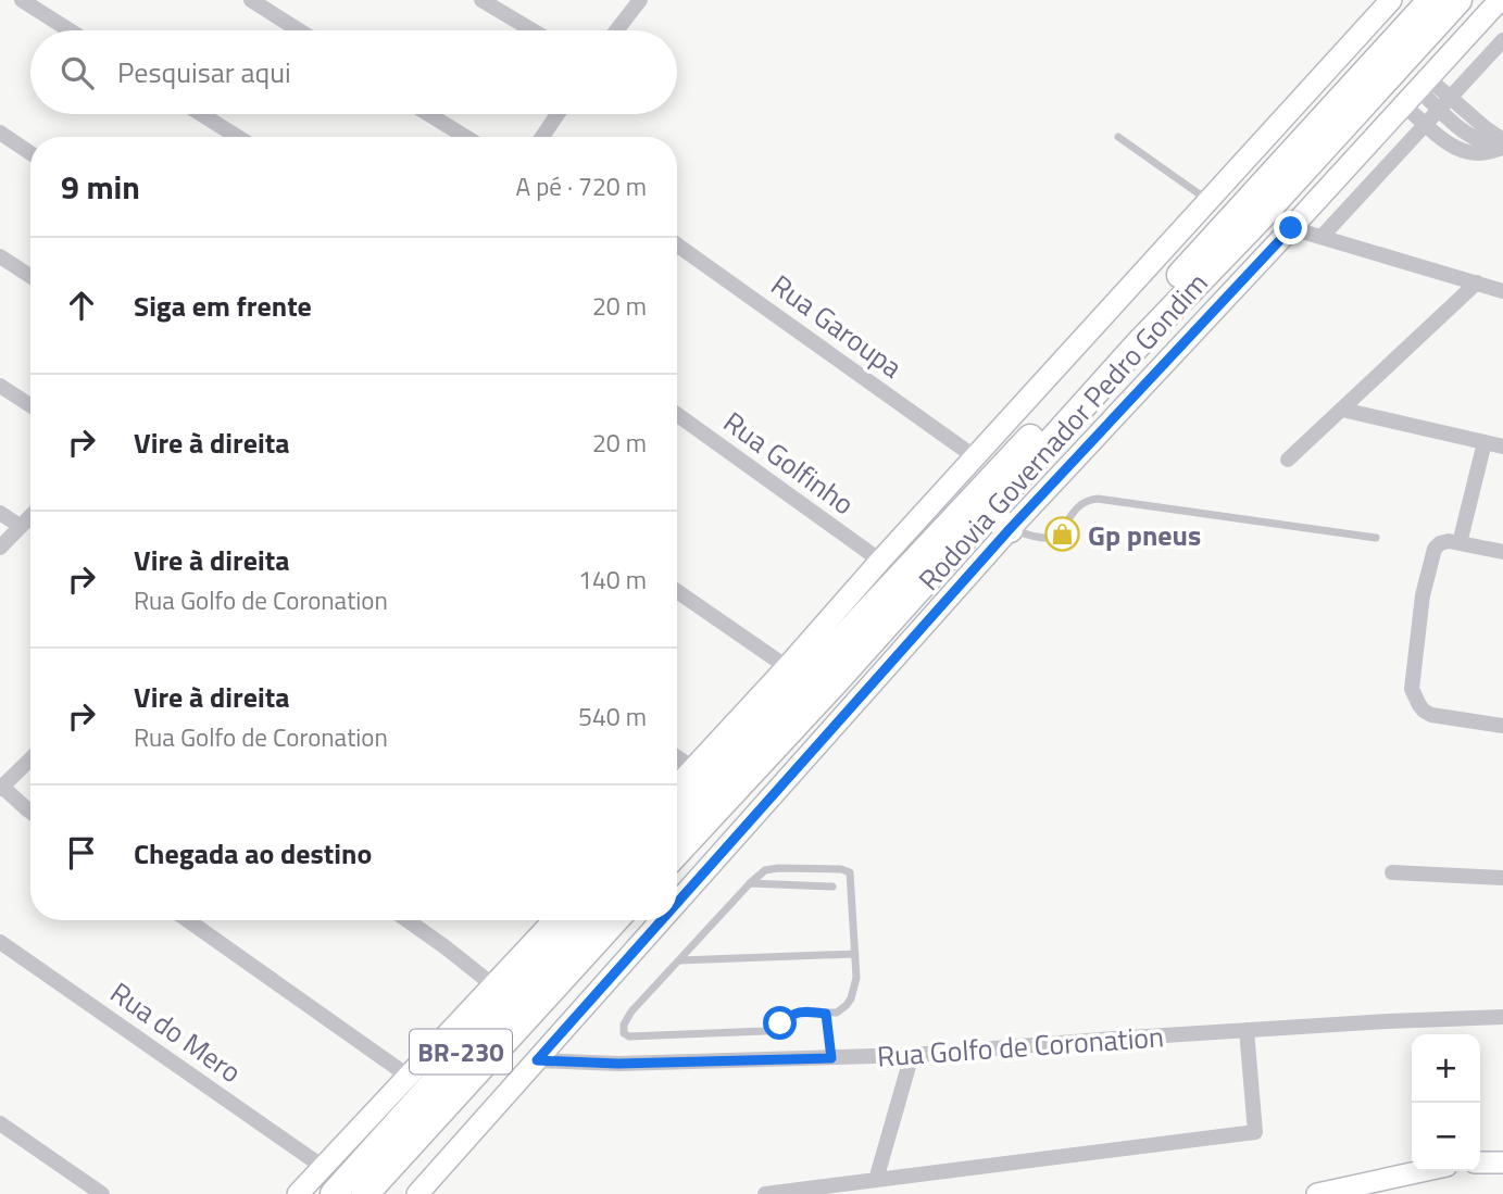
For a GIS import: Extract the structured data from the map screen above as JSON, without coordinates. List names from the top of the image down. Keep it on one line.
{"streets":{"highway":["Rodovia Governador Pedro Gondim","BR-230"],"street":["Rua Garoupa","Rua Golfinho","Rua do Mero","Rua Golfo de Coronation"]},"places":{"shop":["Gp pneus"]},"page":{"search":"Pesquisar aqui","heading":["9 min","A pé · 720 m"],"list":[["Siga em frente","20 m"],["Vire à direita","20 m"],["Vire à direita","Rua Golfo de Coronation","140 m"],["Vire à direita","Rua Golfo de Coronation","540 m"],"Chegada ao destino"],"map_buttons":["+","−"]}}
